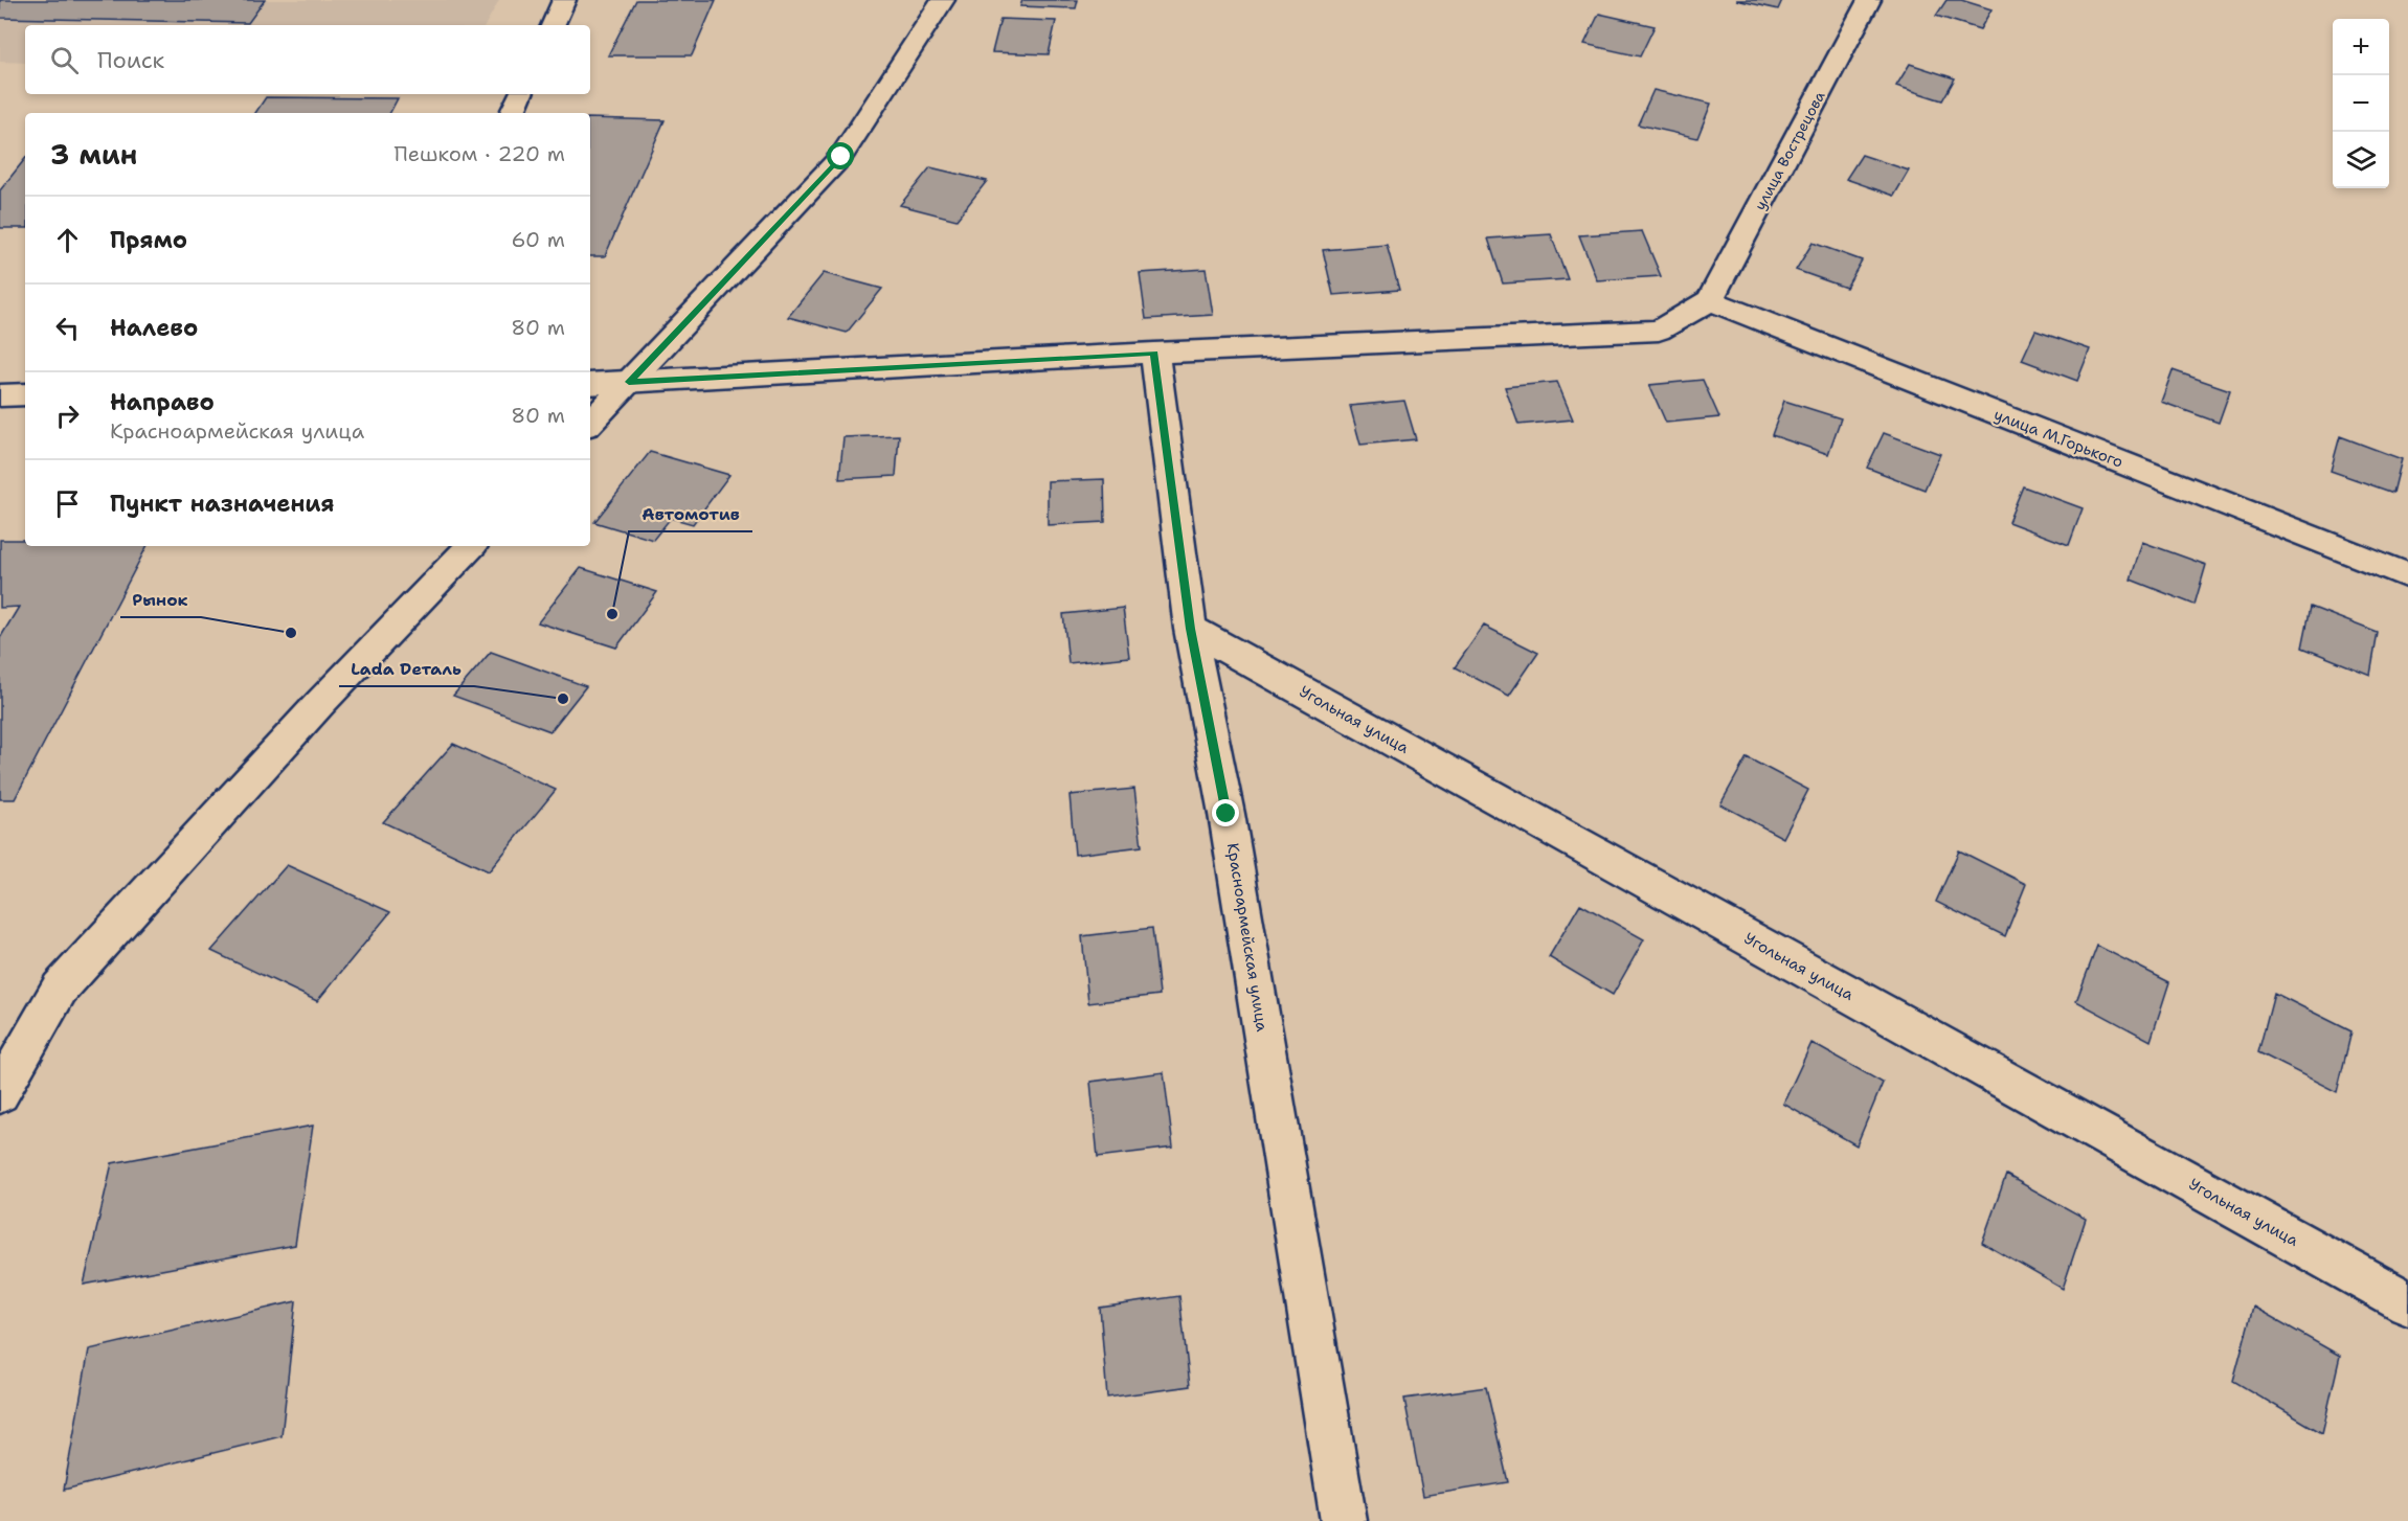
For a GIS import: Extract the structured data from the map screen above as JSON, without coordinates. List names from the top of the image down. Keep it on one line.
{"streets":{"street":["улица Вострецова","улица М.Горького","Угольная улица","Красноармейская улица"]},"crossings":[["улица Вострецова","улица М.Горького"],["Угольная улица","Красноармейская улица"]],"places":["Автомотив","Рынок","Lada Dеталь"],"page":{"map_buttons":["+","−"],"search":"Поиск","heading":["3 мин","Пешком · 220 m"],"list":[["Прямо","60 m"],["Налево","80 m"],["Направо","Красноармейская улица","80 m"],"Пункт назначения"]}}
